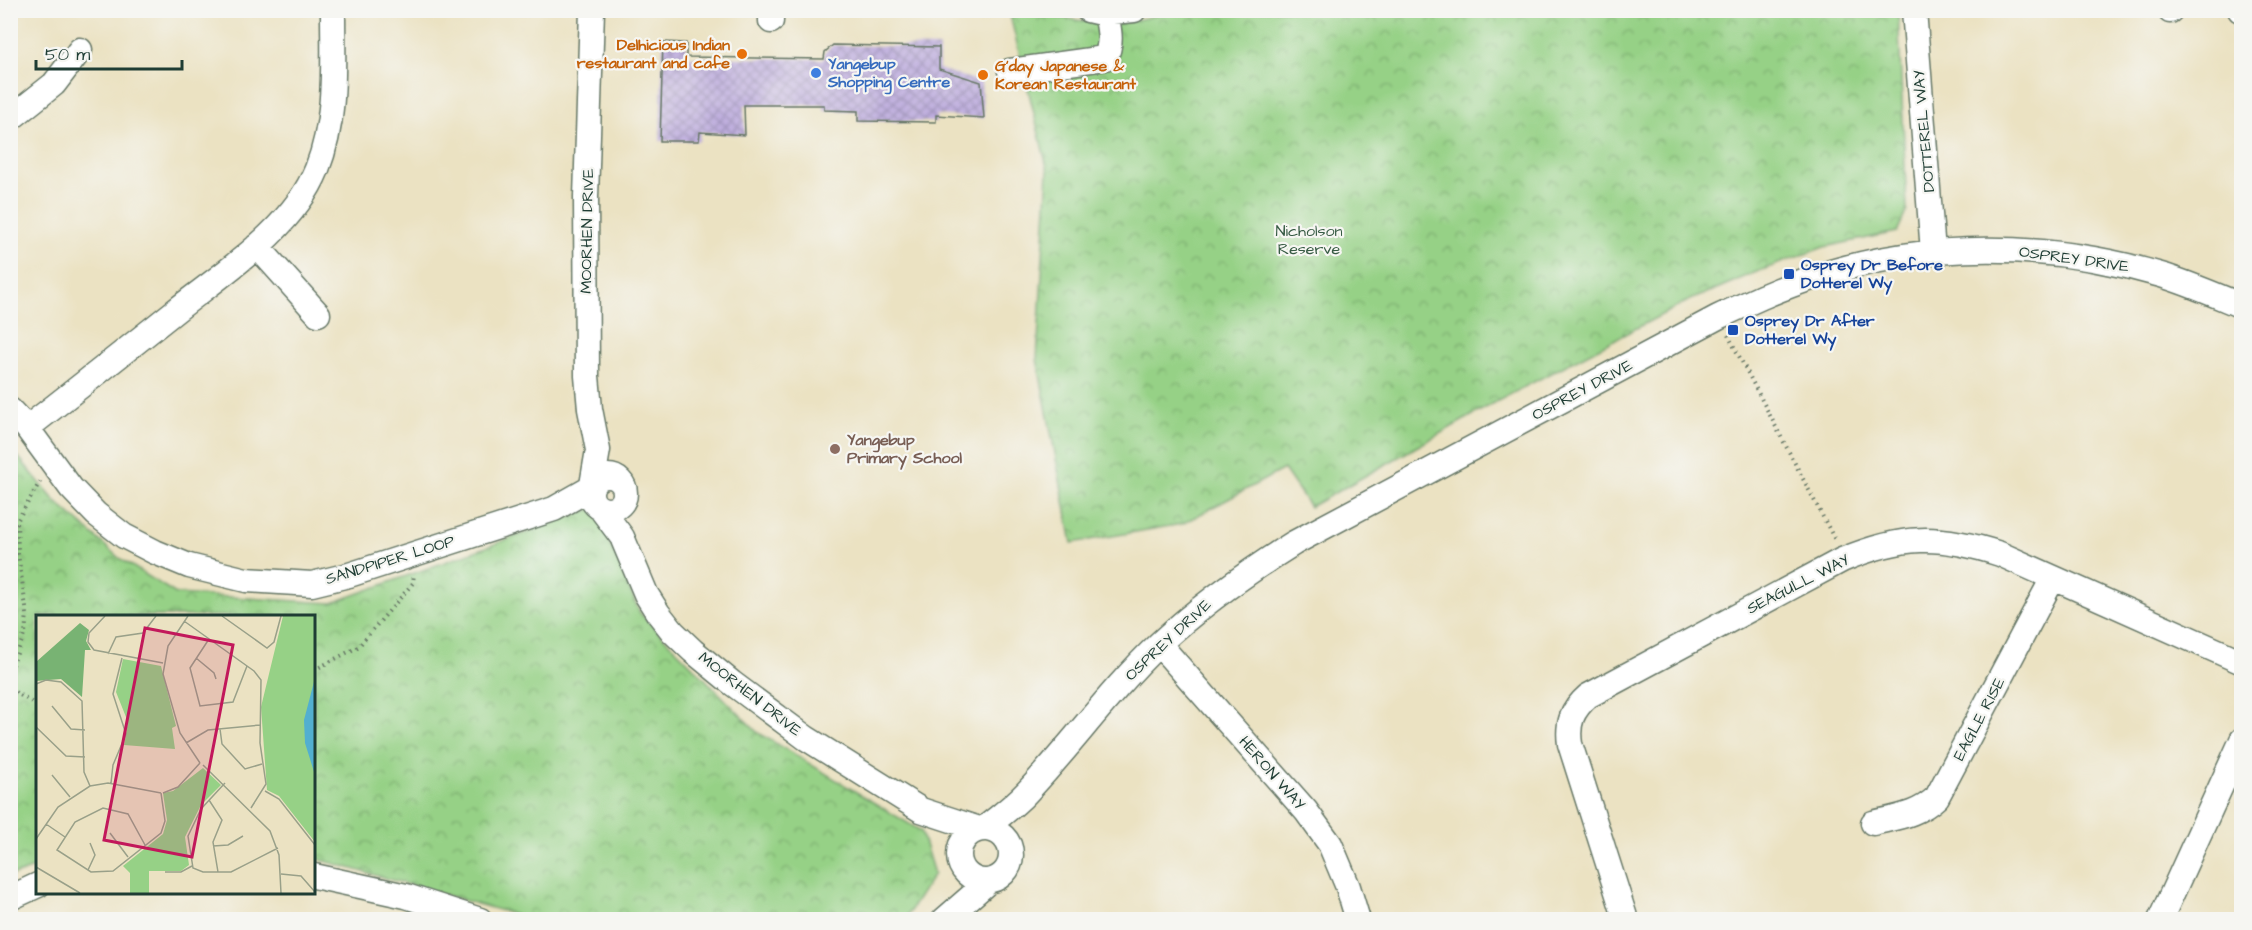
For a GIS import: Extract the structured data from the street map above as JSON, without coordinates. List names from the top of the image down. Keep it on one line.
{"streets":{"street":["DOTTEREL WAY","MOORHEN DRIVE","OSPREY DRIVE","SANDPIPER LOOP","SEAGULL WAY","EAGLE RISE","HERON WAY"]},"crossings":[["DOTTEREL WAY","OSPREY DRIVE"],["MOORHEN DRIVE","OSPREY DRIVE"],["MOORHEN DRIVE","SANDPIPER LOOP"],["OSPREY DRIVE","HERON WAY"],["SEAGULL WAY","EAGLE RISE"]],"parks":["Nicholson Reserve"],"places":{"other":["Delhicious Indian restaurant and cafe","Yangebup Shopping Centre","G'day Japanese & Korean Restaurant","Yangebup Primary School"],"transit":["Osprey Dr Before Dotterel Wy","Osprey Dr After Dotterel Wy"]},"scale_bar":"50 m"}
